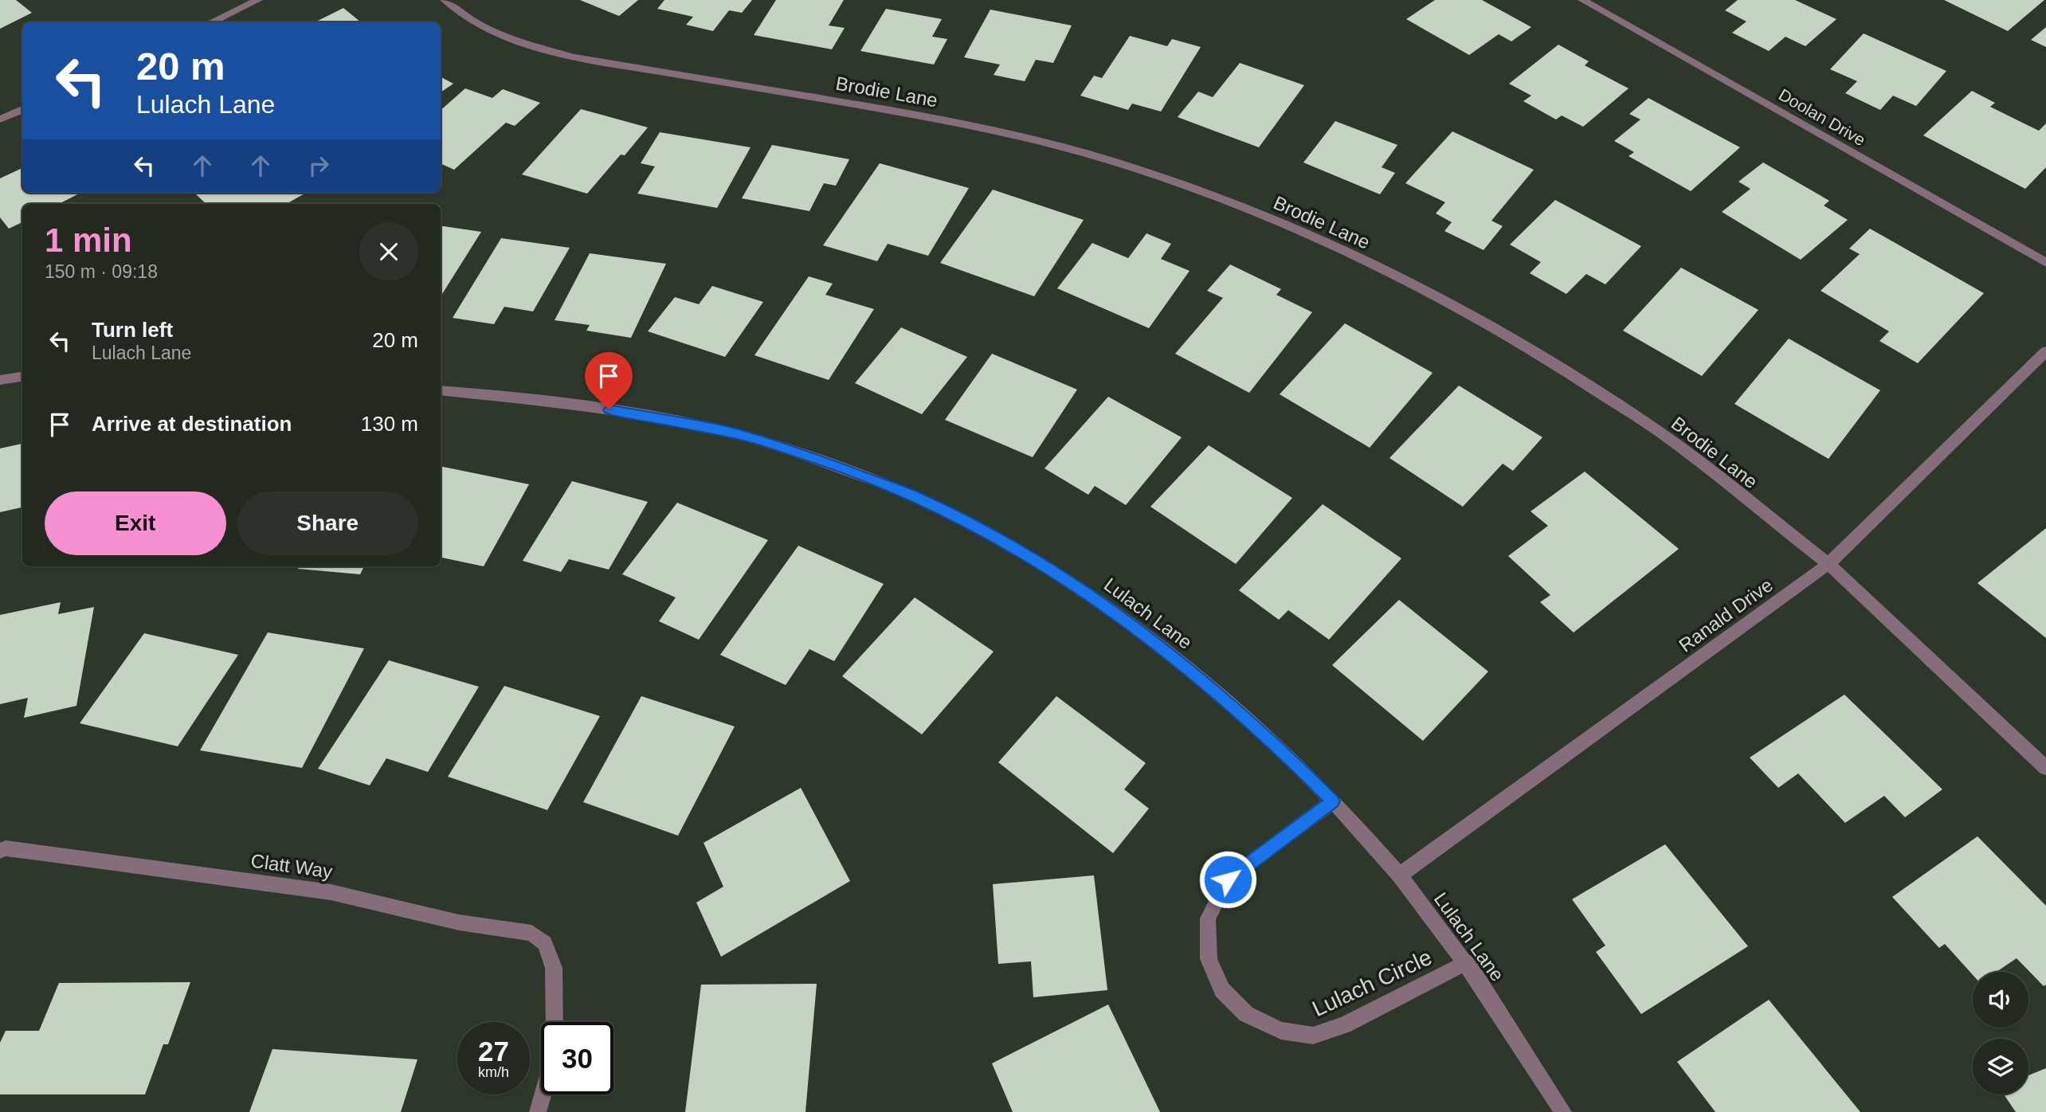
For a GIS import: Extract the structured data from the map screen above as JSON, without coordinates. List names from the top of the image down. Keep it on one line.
{"streets":{"street":["Brodie Lane","Doolan Drive","Lulach Lane","Ranald Drive","Clatt Way","Lulach Circle"]},"crossings":[["Brodie Lane","Ranald Drive"],["Lulach Lane","Ranald Drive"],["Lulach Lane","Lulach Circle"]],"page":{"turn":["20 m","Lulach Lane"],"heading":["1 min","150 m · 09:18"],"list":[{"name":"Turn left","note":"Lulach Lane","value":"20 m"},{"name":"Arrive at destination","value":"130 m"}],"buttons":["Exit","Share"],"speed":"27 km/h","limit":"30"}}
